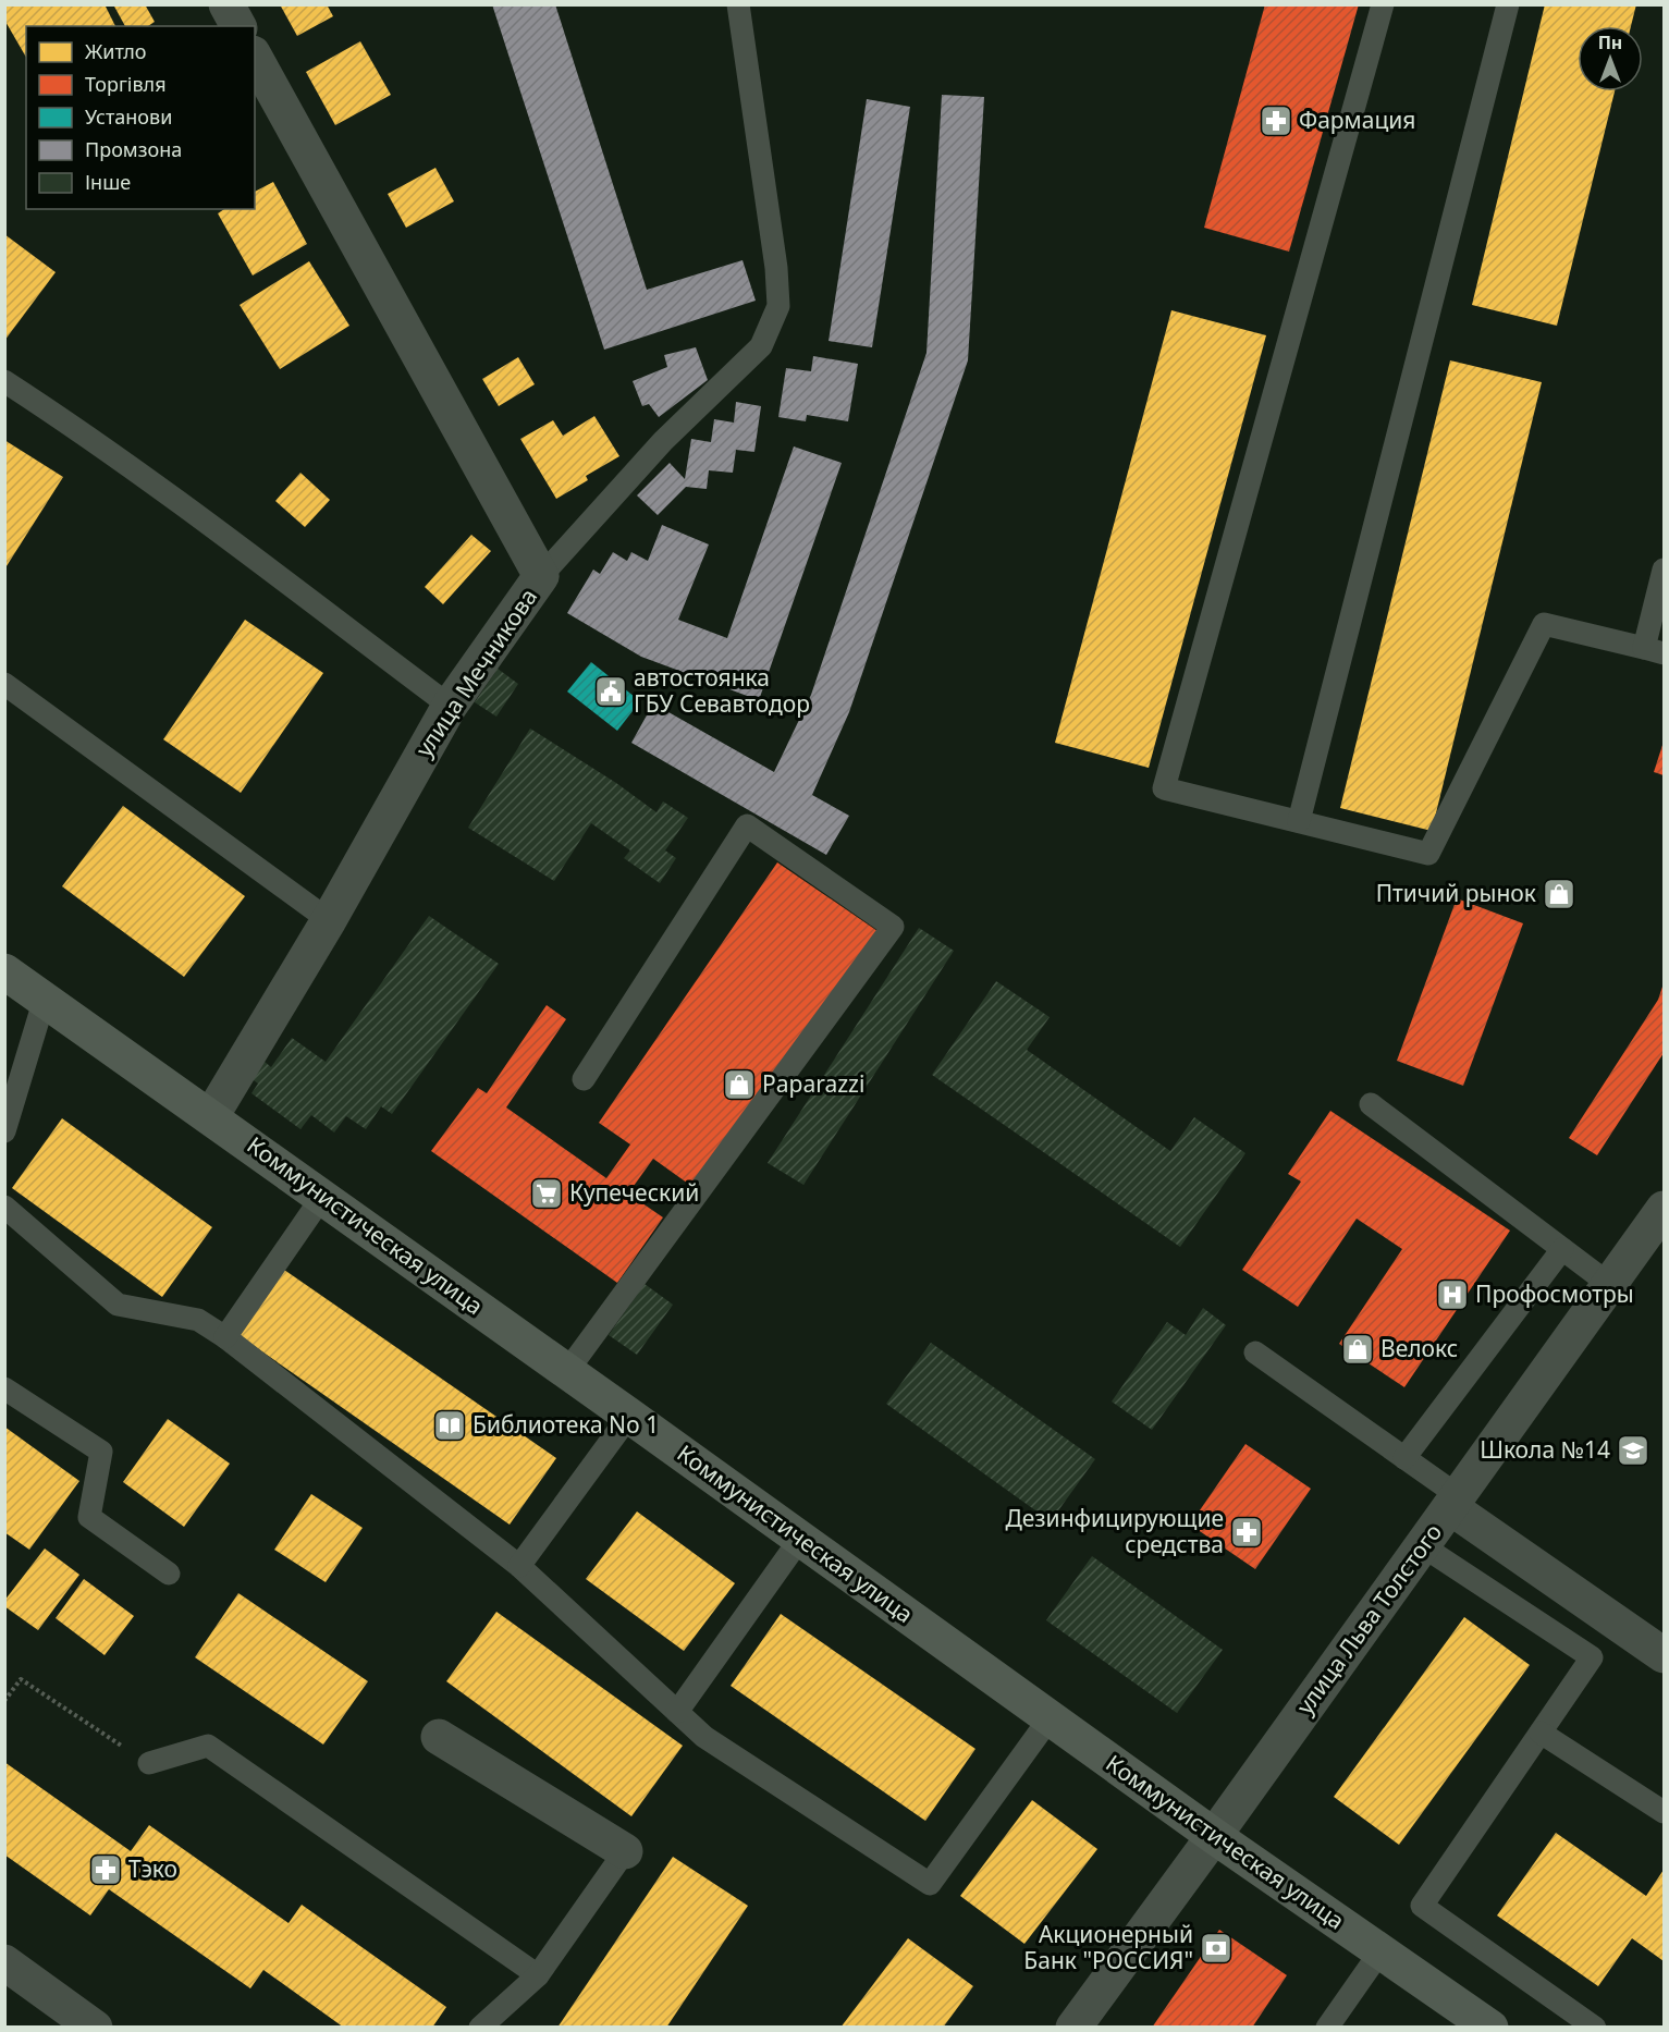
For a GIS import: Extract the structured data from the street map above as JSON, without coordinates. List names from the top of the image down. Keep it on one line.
{"streets":{"street":["улица Мечникова","Коммунистическая улица","улица Льва Толстого"]},"crossings":[["улица Мечникова","Коммунистическая улица"],["Коммунистическая улица","улица Льва Толстого"]],"places":{"pharmacy":["Фармация","Дезинфицирующие средства","Тэко"],"public building":["автостоянка ГБУ Севавтодор"],"shop":["Птичий рынок","Paparazzi","Велокс"],"supermarket":["Купеческий"],"hospital":["Профосмотры"],"library":["Библиотека No 1"],"school or university":["Школа №14"],"bank":["Акционерный Банк \"РОССИЯ\""]},"legend":["Житло","Торгівля","Установи","Промзона","Інше"],"north":"top"}
